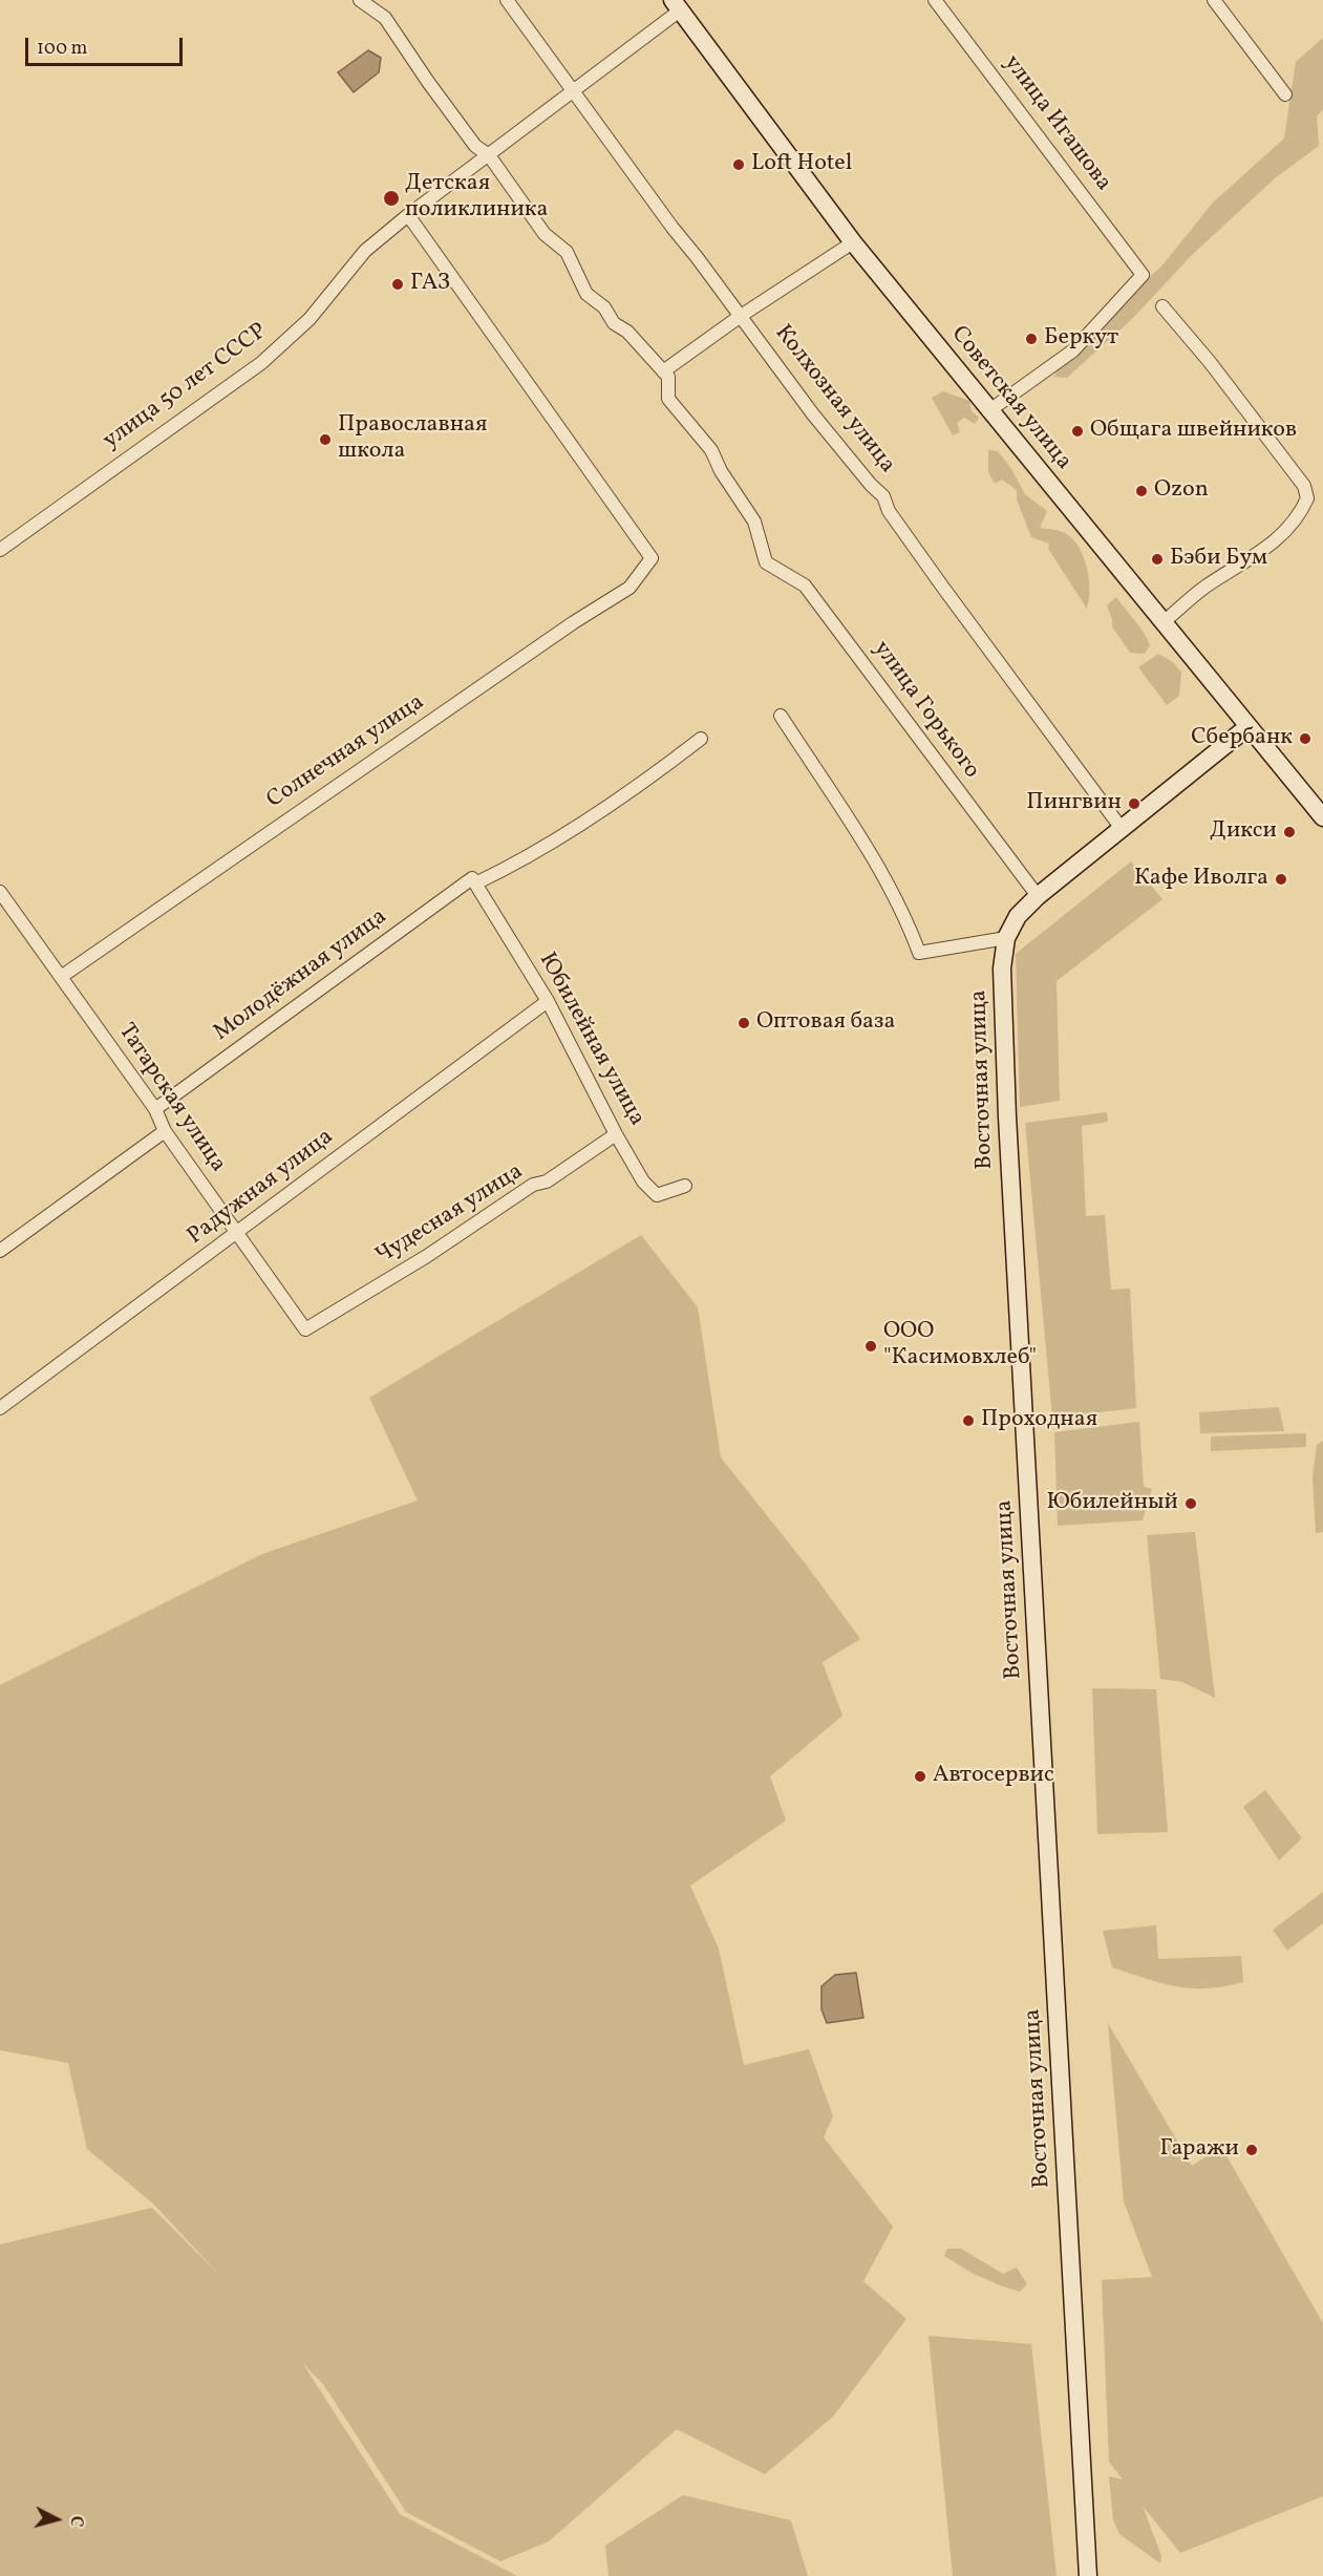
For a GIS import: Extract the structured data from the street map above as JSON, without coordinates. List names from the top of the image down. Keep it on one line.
{"streets":{"main road":["Советская улица","Восточная улица"],"street":["улица Игашова","улица 50 лет СССР","Колхозная улица","улица Горького","Солнечная улица","Молодёжная улица","Юбилейная улица","Татарская улица","Радужная улица","Чудесная улица"]},"crossings":[["улица Игашова","Советская улица"],["улица 50 лет СССР","Советская улица"],["улица 50 лет СССР","Колхозная улица"],["улица 50 лет СССР","Солнечная улица"],["Советская улица","Восточная улица"],["Колхозная улица","Восточная улица"],["улица Горького","Восточная улица"],["Солнечная улица","Татарская улица"],["Молодёжная улица","Юбилейная улица"],["Молодёжная улица","Татарская улица"],["Юбилейная улица","Радужная улица"],["Юбилейная улица","Чудесная улица"],["Татарская улица","Радужная улица"],["Татарская улица","Чудесная улица"]],"places":["Loft Hotel","Детская поликлиника","ГАЗ","Беркут","Общага швейников","Православная школа","Ozon","Бэби Бум","Сбербанк","Пингвин","Дикси","Кафе Иволга","Оптовая база","ООО \"Касимовхлеб\"","Проходная","Юбилейный","Автосервис","Гаражи"],"scale_bar":"100 m","north":"right"}
